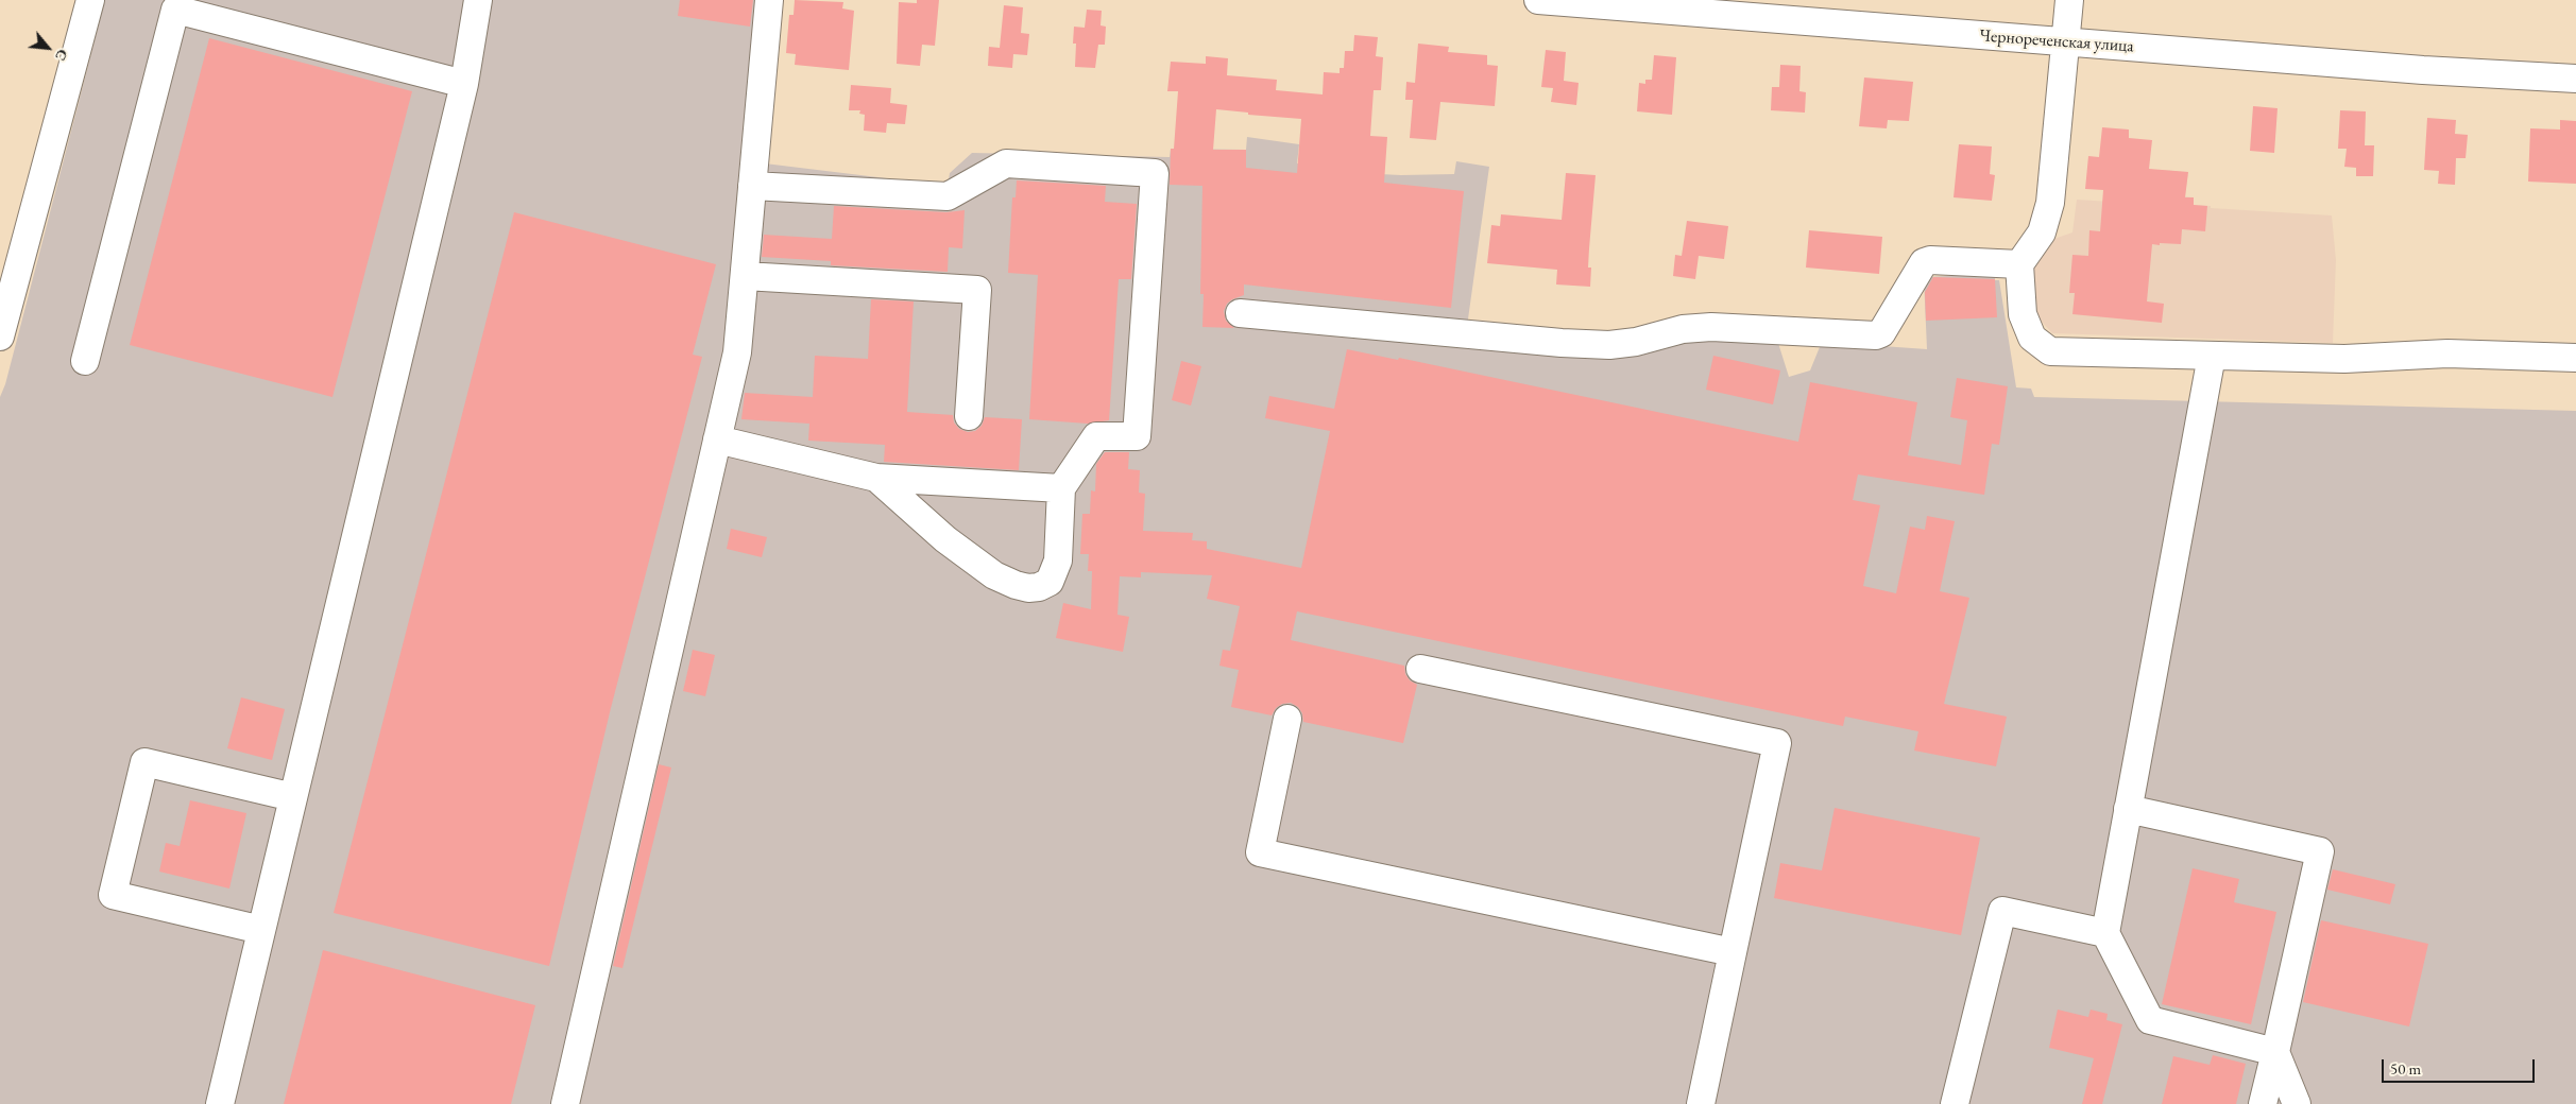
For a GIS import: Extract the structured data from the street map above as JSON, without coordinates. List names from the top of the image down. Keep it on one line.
{"streets":{"street":["Чернореченская улица"]},"scale_bar":"50 m","north":"bottom right"}
